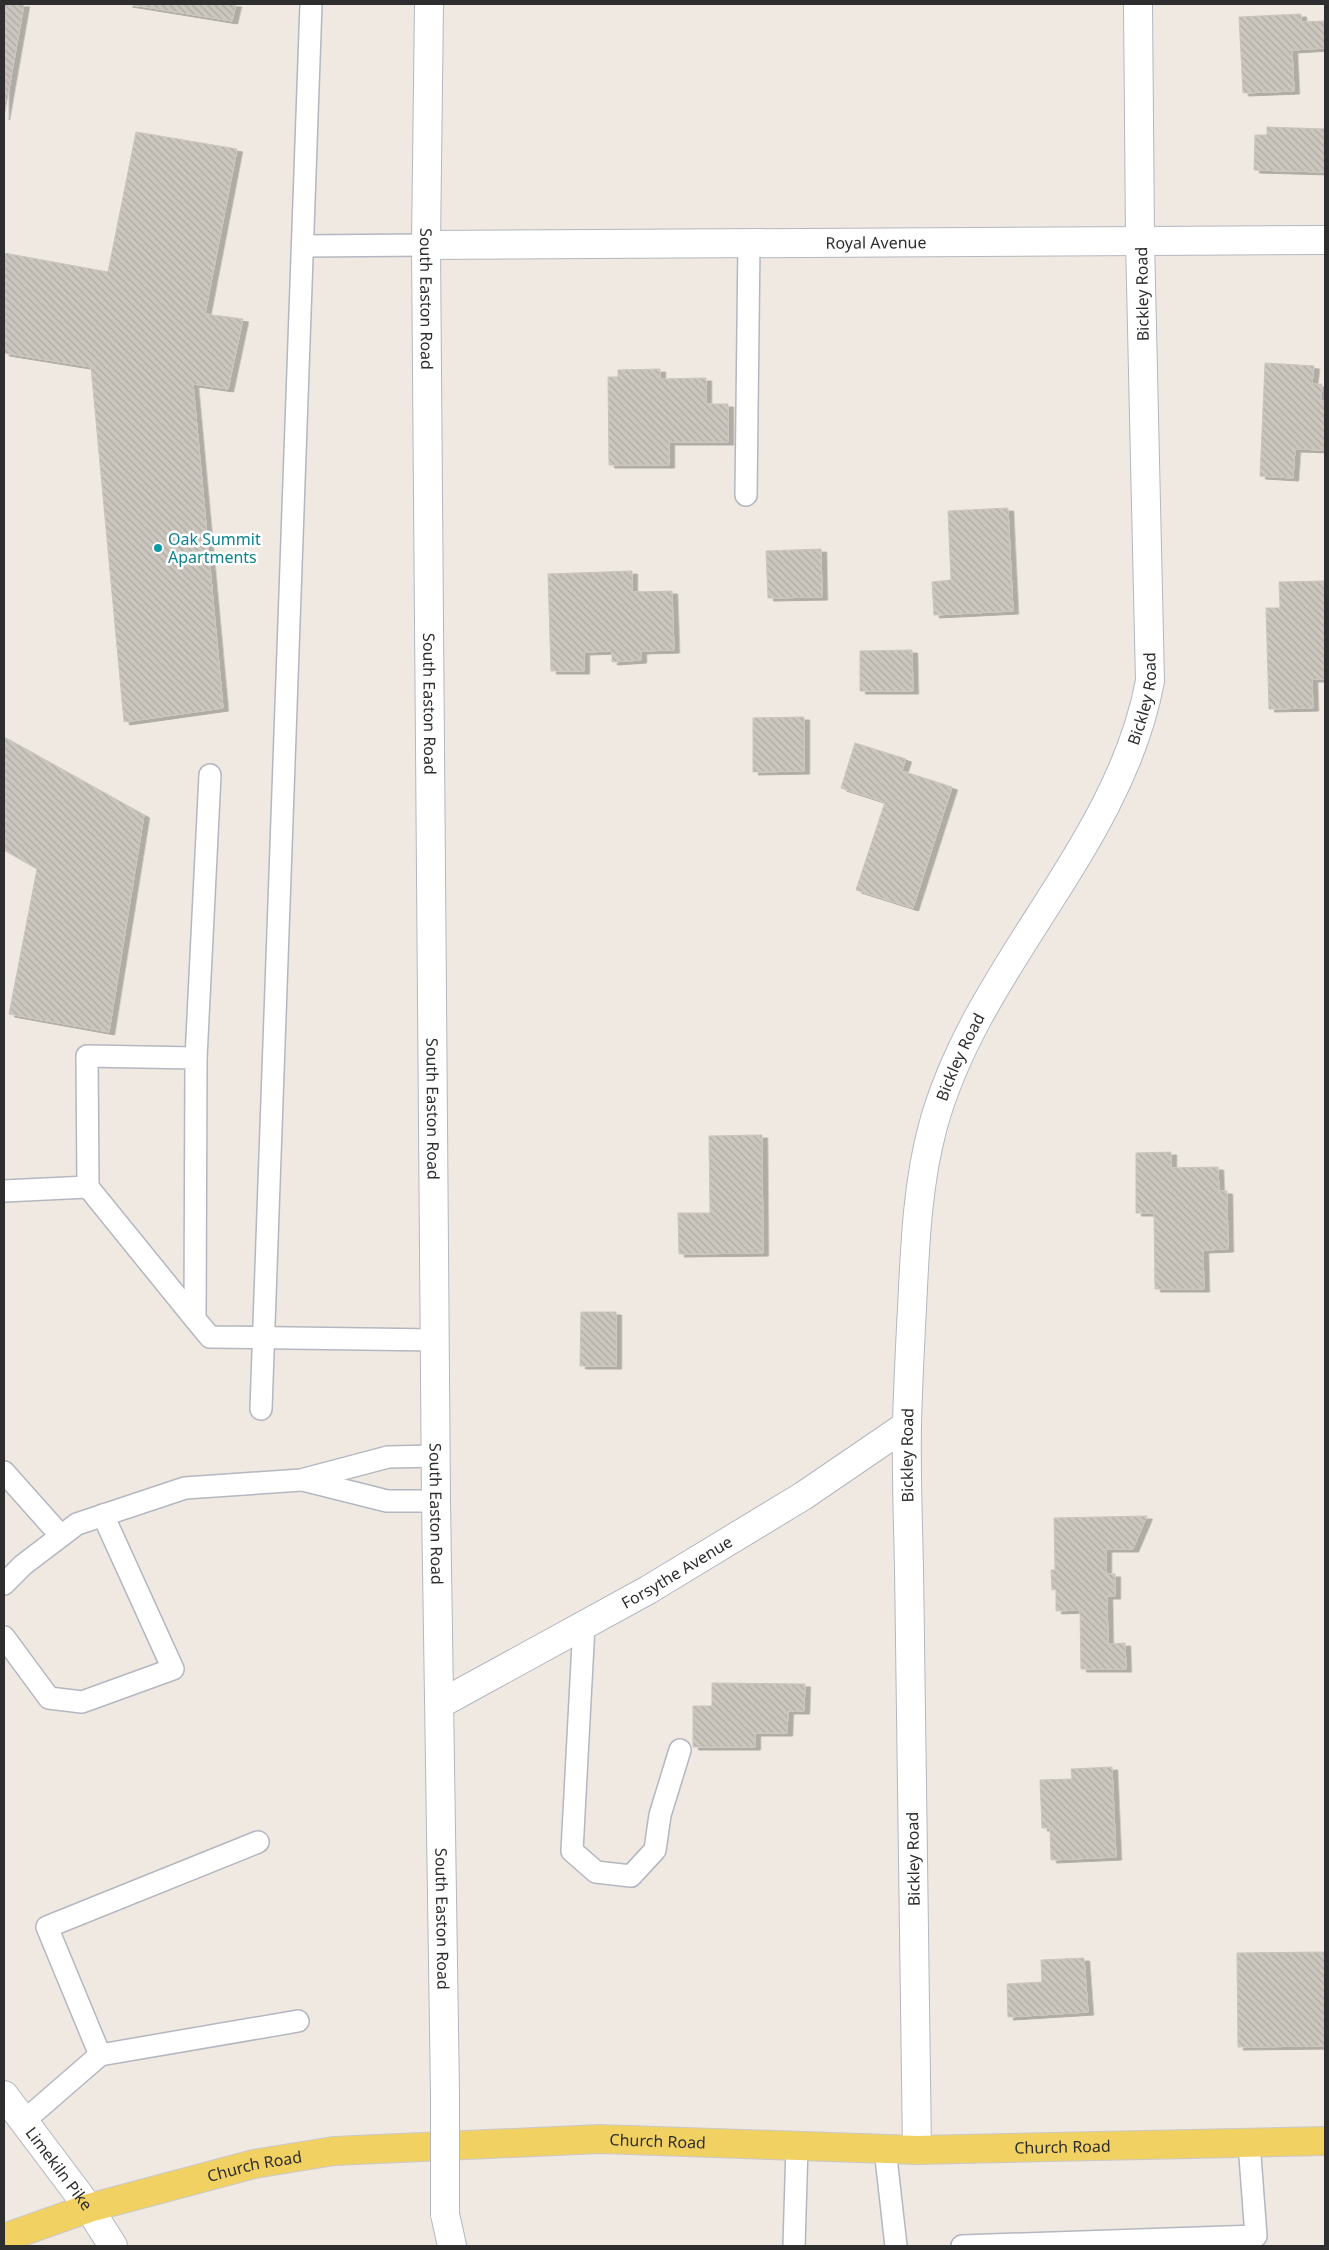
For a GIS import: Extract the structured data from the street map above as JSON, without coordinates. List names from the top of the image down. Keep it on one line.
{"streets":{"main road":["Church Road"],"street":["Royal Avenue","Bickley Road","South Easton Road","Forsythe Avenue","Limekiln Pike"]},"crossings":[["Royal Avenue","Bickley Road"],["Royal Avenue","South Easton Road"],["Bickley Road","Forsythe Avenue"],["Bickley Road","Church Road"],["South Easton Road","Forsythe Avenue"],["Church Road","Limekiln Pike"]],"places":["Oak Summit Apartments"]}
